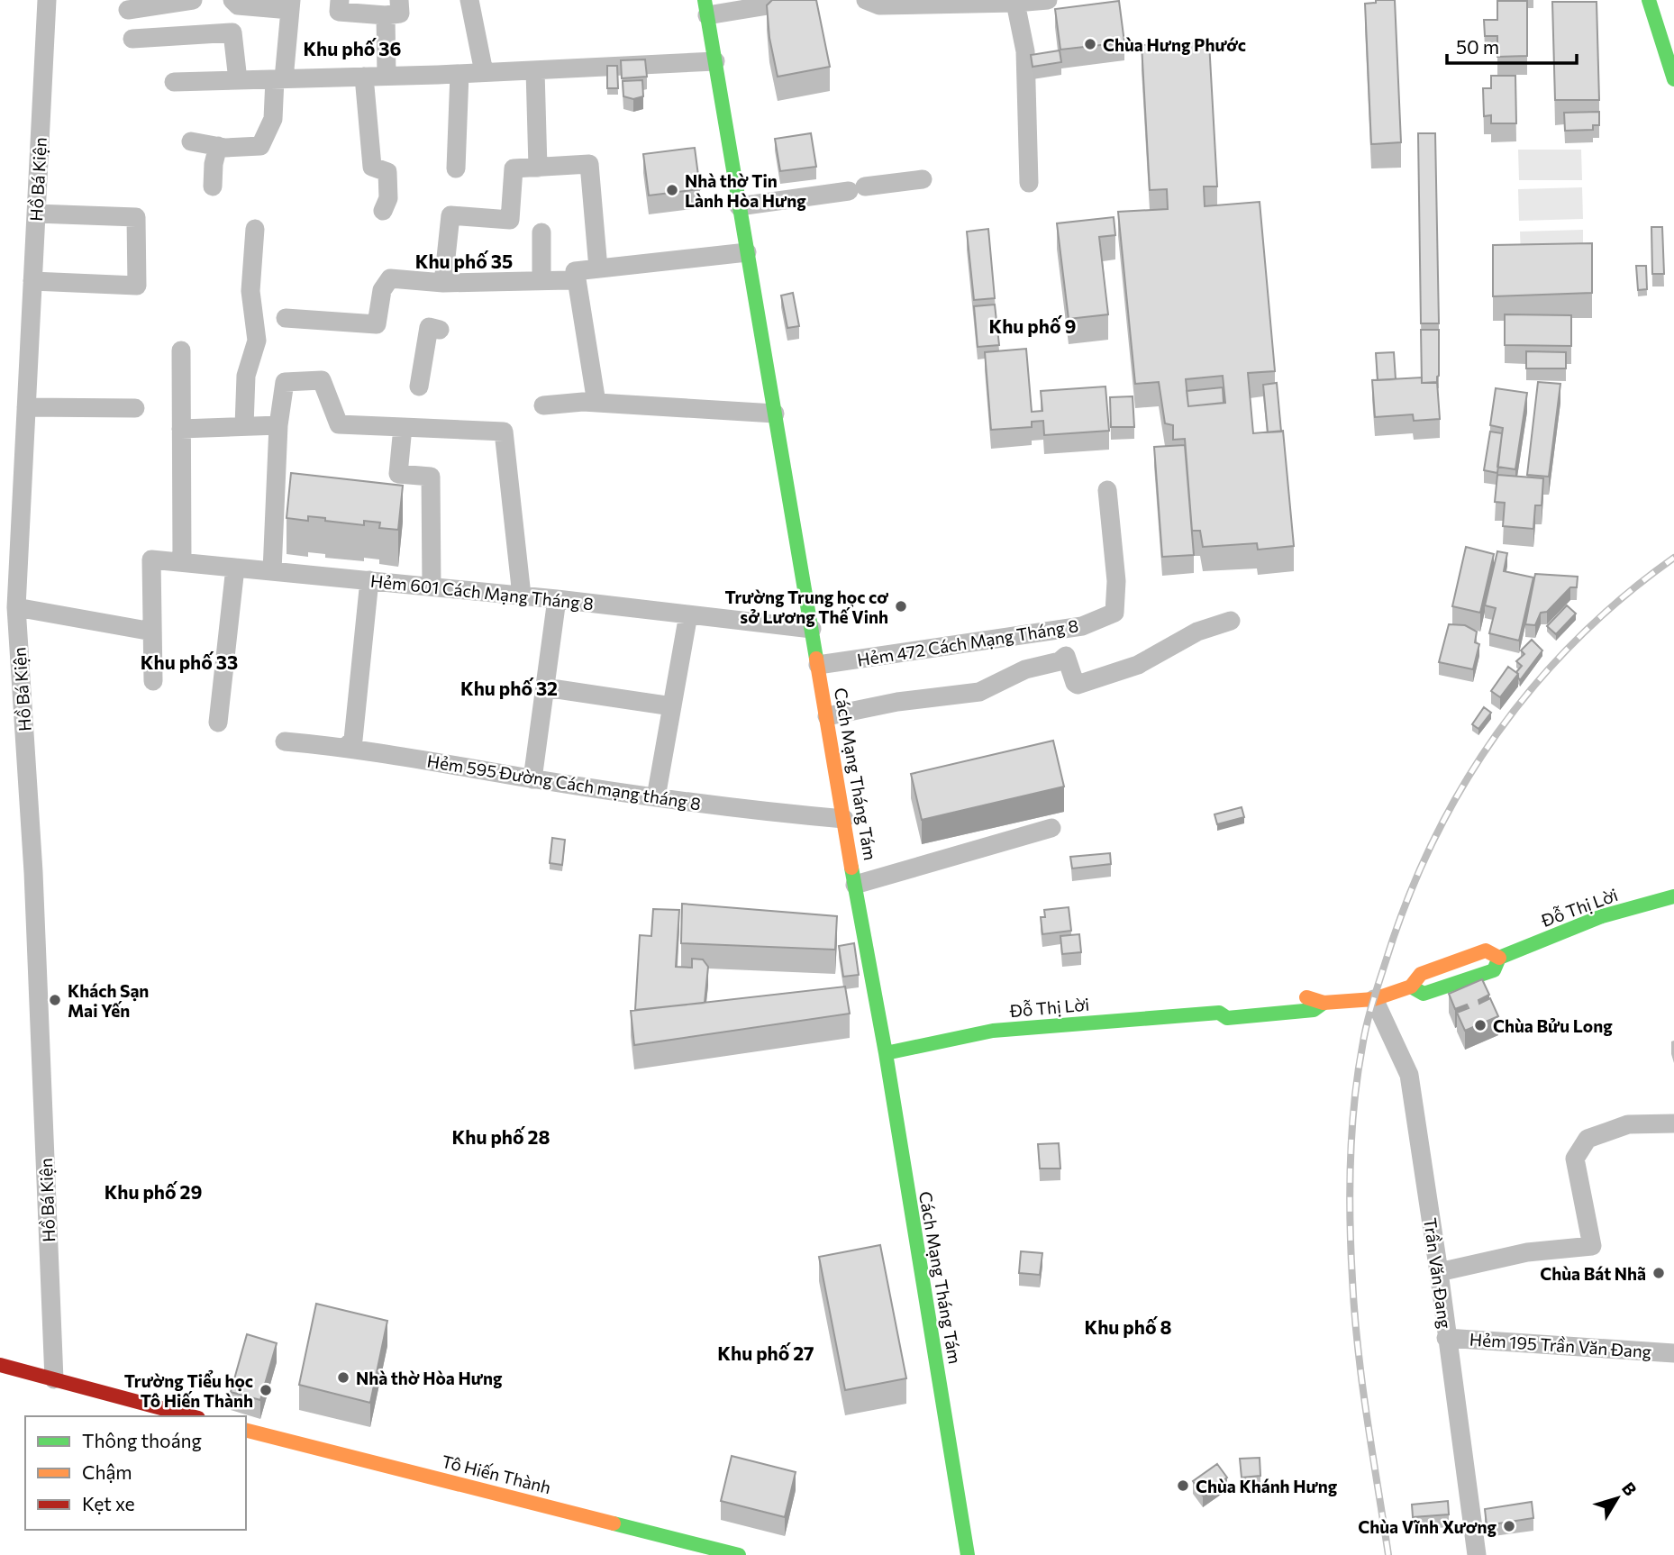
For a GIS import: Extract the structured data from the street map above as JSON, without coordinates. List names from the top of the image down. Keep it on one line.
{"streets":{"main road":["Cách Mạng Tháng Tám","Đỗ Thị Lời","Tô Hiến Thành"],"street":["Hồ Bá Kiện","Hẻm 601 Cách Mạng Tháng 8","Hẻm 472 Cách Mạng Tháng 8","Hẻm 595 Đường Cách mạng tháng 8","Trần Văn Ðang","Hẻm 195 Trần Văn Ðang"]},"crossings":[["Hẻm 601 Cách Mạng Tháng 8","Cách Mạng Tháng Tám"],["Hẻm 601 Cách Mạng Tháng 8","Hẻm 595 Đường Cách mạng tháng 8"],["Hẻm 472 Cách Mạng Tháng 8","Cách Mạng Tháng Tám"],["Cách Mạng Tháng Tám","Hẻm 595 Đường Cách mạng tháng 8"],["Cách Mạng Tháng Tám","Đỗ Thị Lời"],["Đỗ Thị Lời","Trần Văn Ðang"],["Trần Văn Ðang","Hẻm 195 Trần Văn Ðang"]],"districts":["Khu phố 36","Khu phố 35","Khu phố 9","Khu phố 33","Khu phố 32","Khu phố 28","Khu phố 29","Khu phố 8","Khu phố 27"],"places":["Chùa Hưng Phước","Nhà thờ Tin Lành Hòa Hưng","Trường Trung học cơ sở Lương Thế Vinh","Khách Sạn Mai Yến","Chùa Bửu Long","Chùa Bát Nhã","Nhà thờ Hòa Hưng","Trường Tiểu học Tô Hiến Thành","Chùa Khánh Hưng","Chùa Vĩnh Xương"],"legend":["Thông thoáng","Chậm","Kẹt xe"],"scale_bar":"50 m","north":"top right"}
